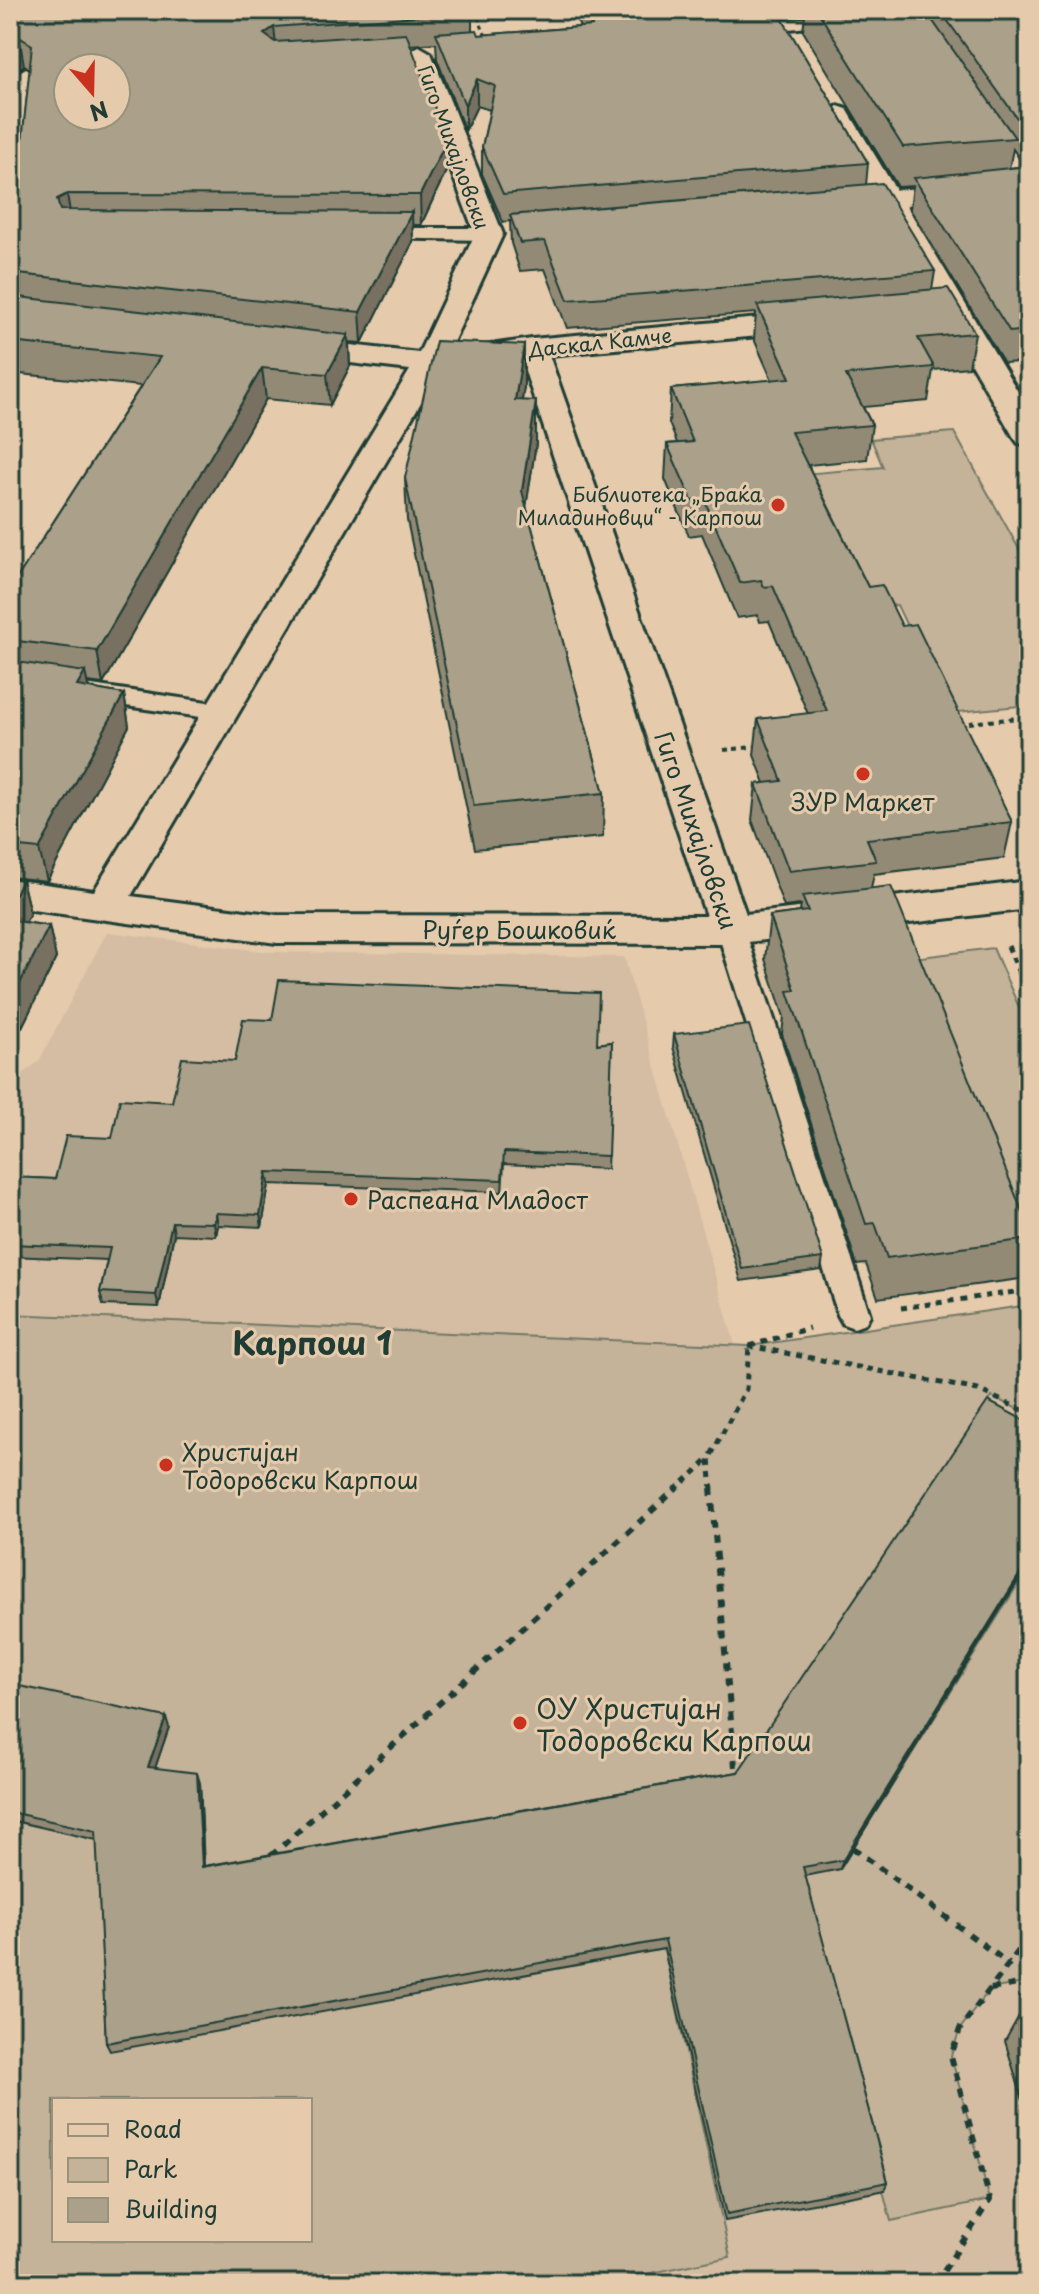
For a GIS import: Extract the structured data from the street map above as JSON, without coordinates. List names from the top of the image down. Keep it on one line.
{"streets":{"street":["Гиго Михајловски","Даскал Камче","Руѓер Бошковиќ"]},"crossings":[["Гиго Михајловски","Даскал Камче"],["Гиго Михајловски","Руѓер Бошковиќ"]],"districts":["Карпош 1"],"places":["Библиотека „Браќа Миладиновци“ - Карпош","ЗУР Маркет","Распеана Младост","Христијан Тодоровски Карпош","ОУ Христијан Тодоровски Карпош"],"legend":["Road","Park","Building"],"north":"bottom"}
